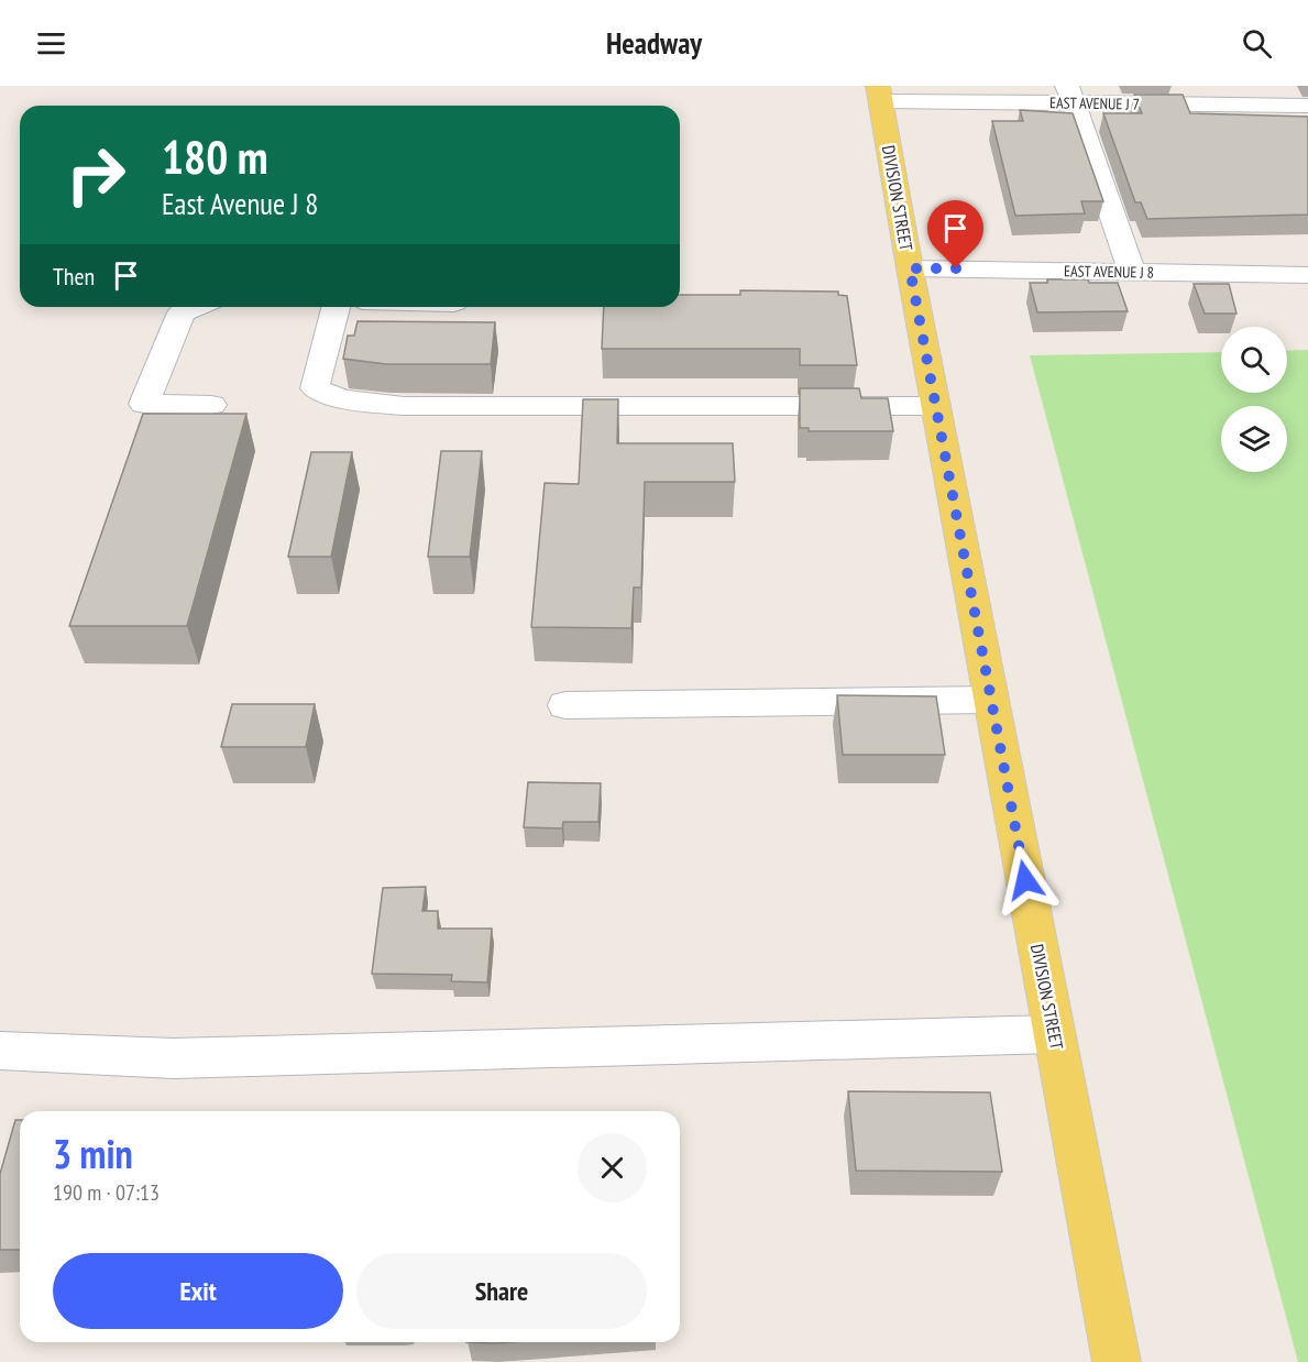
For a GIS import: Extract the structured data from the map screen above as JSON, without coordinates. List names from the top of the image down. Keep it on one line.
{"streets":{"main road":["DIVISION STREET"],"street":["EAST AVENUE J 7","EAST AVENUE J 8"]},"crossings":[["EAST AVENUE J 7","DIVISION STREET"],["DIVISION STREET","EAST AVENUE J 8"]],"page":{"header":"Headway","turn":["180 m","East Avenue J 8"],"then":"Then","heading":["3 min","190 m · 07:13"],"buttons":["Exit","Share"]}}
